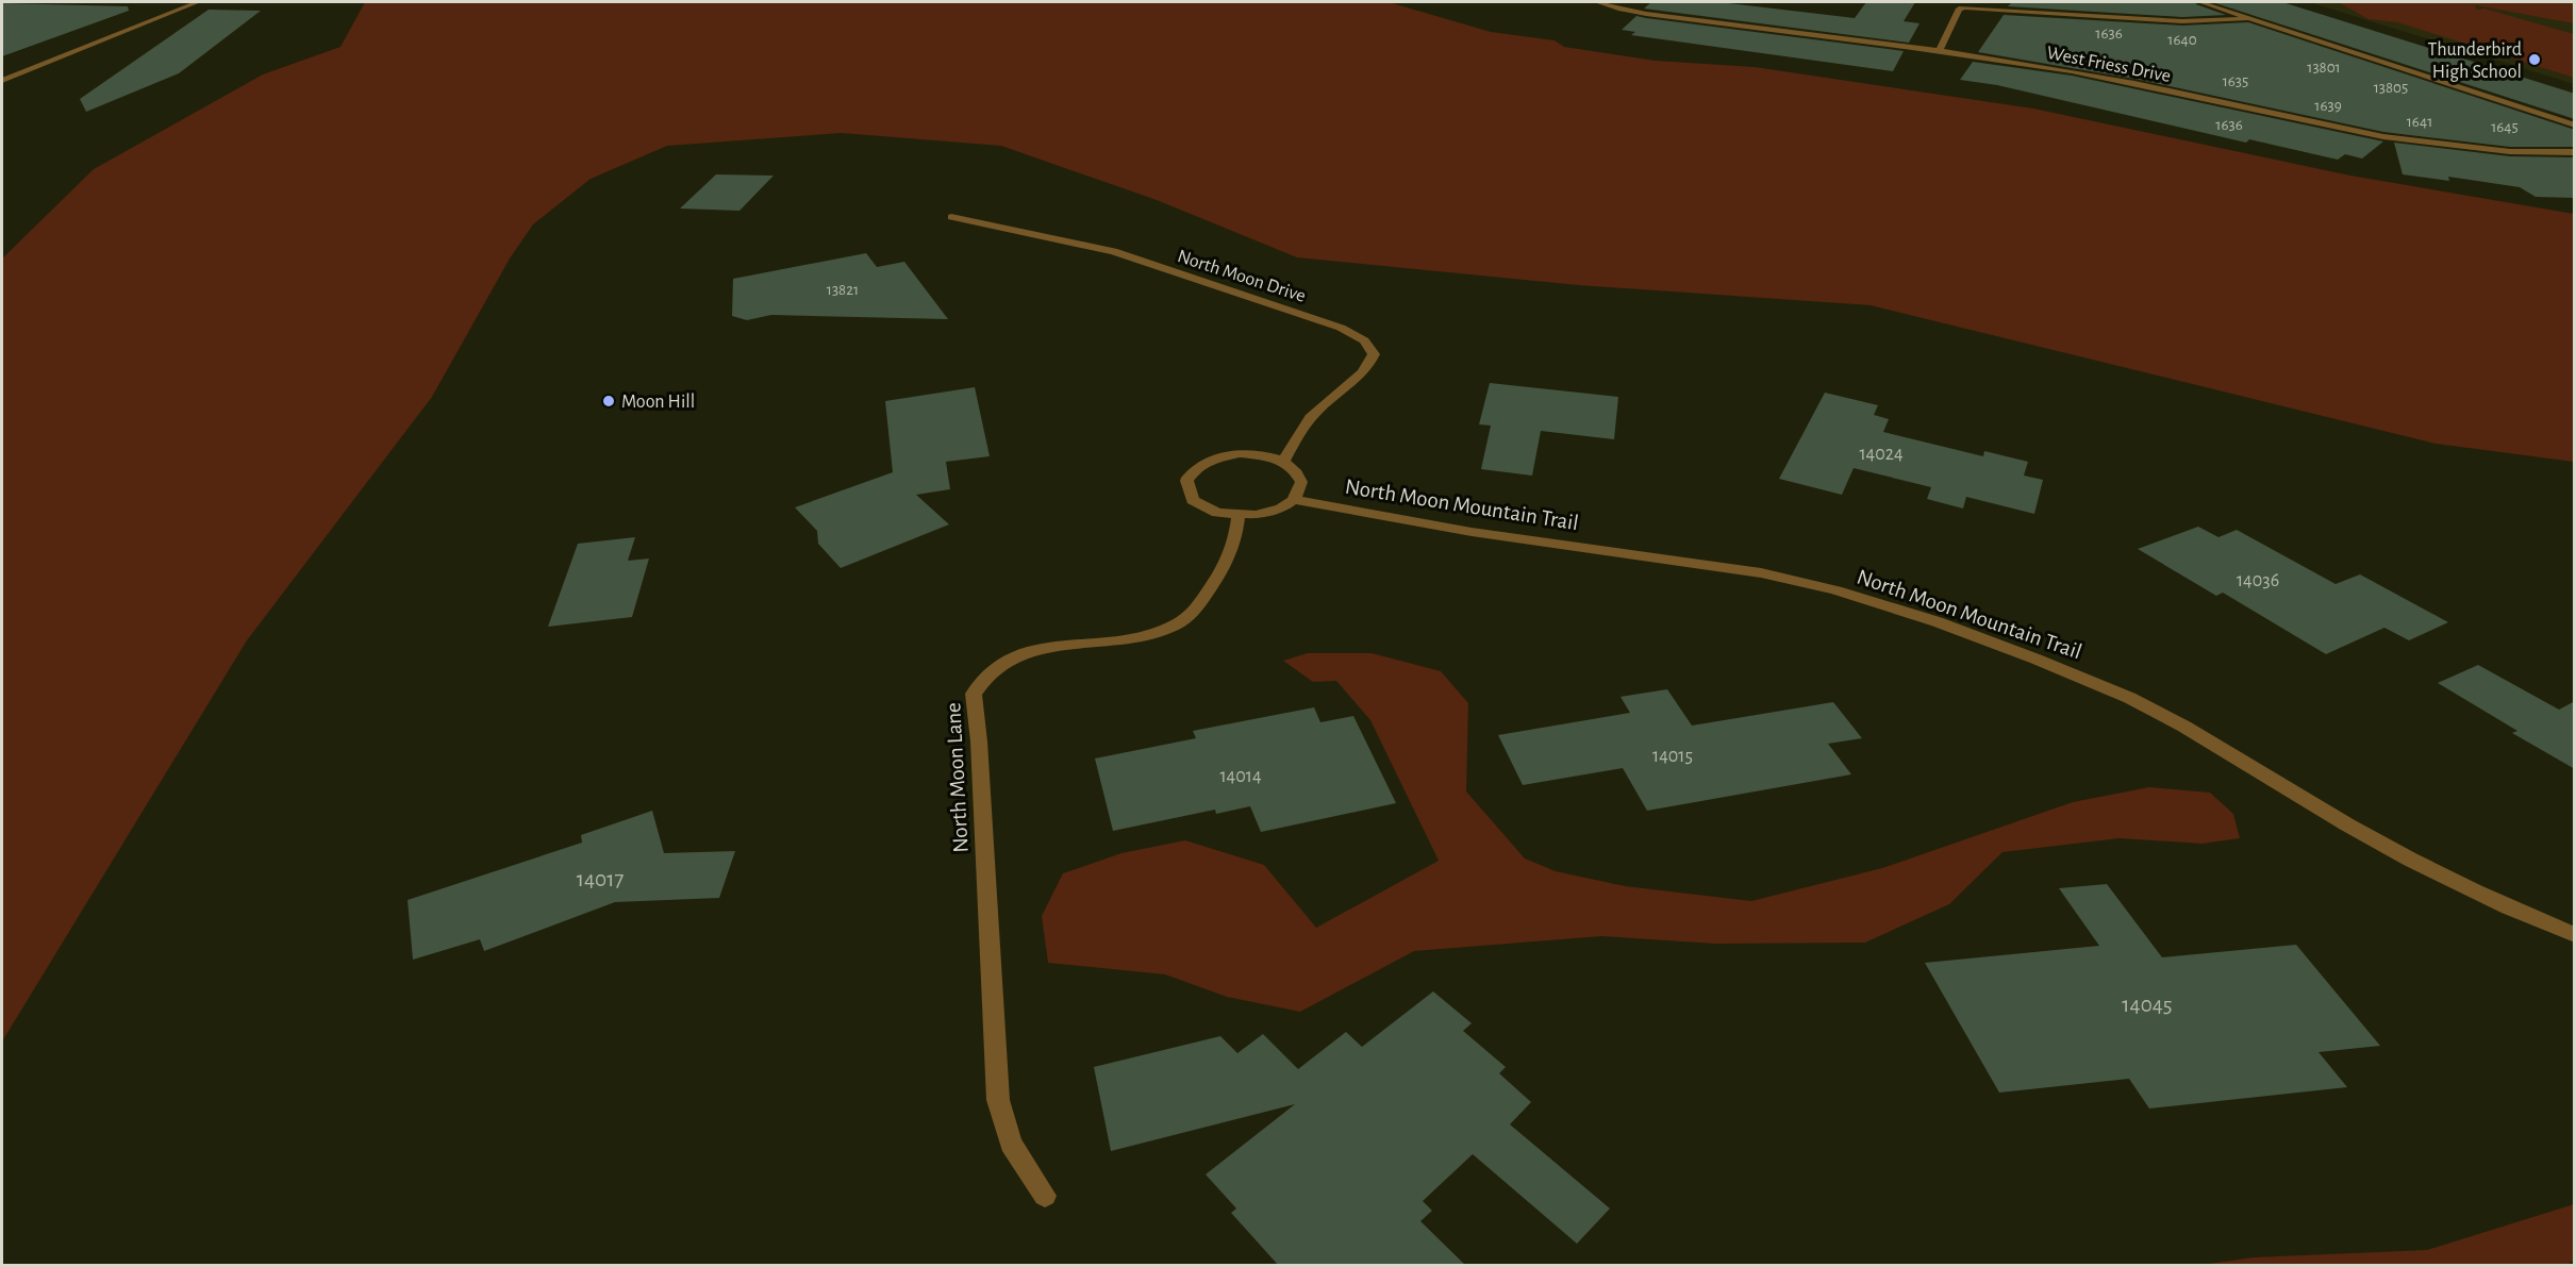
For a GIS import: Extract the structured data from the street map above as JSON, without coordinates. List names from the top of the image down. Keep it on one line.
{"streets":{"street":["West Friess Drive","North Moon Drive","North Moon Mountain Trail","North Moon Lane"]},"places":["Thunderbird High School","Moon Hill"],"house_numbers":["1636","1640","13801","1635","13805","1639","1641","1636","1645","13821","14024","14036","14015","14014","14017","14045"]}
